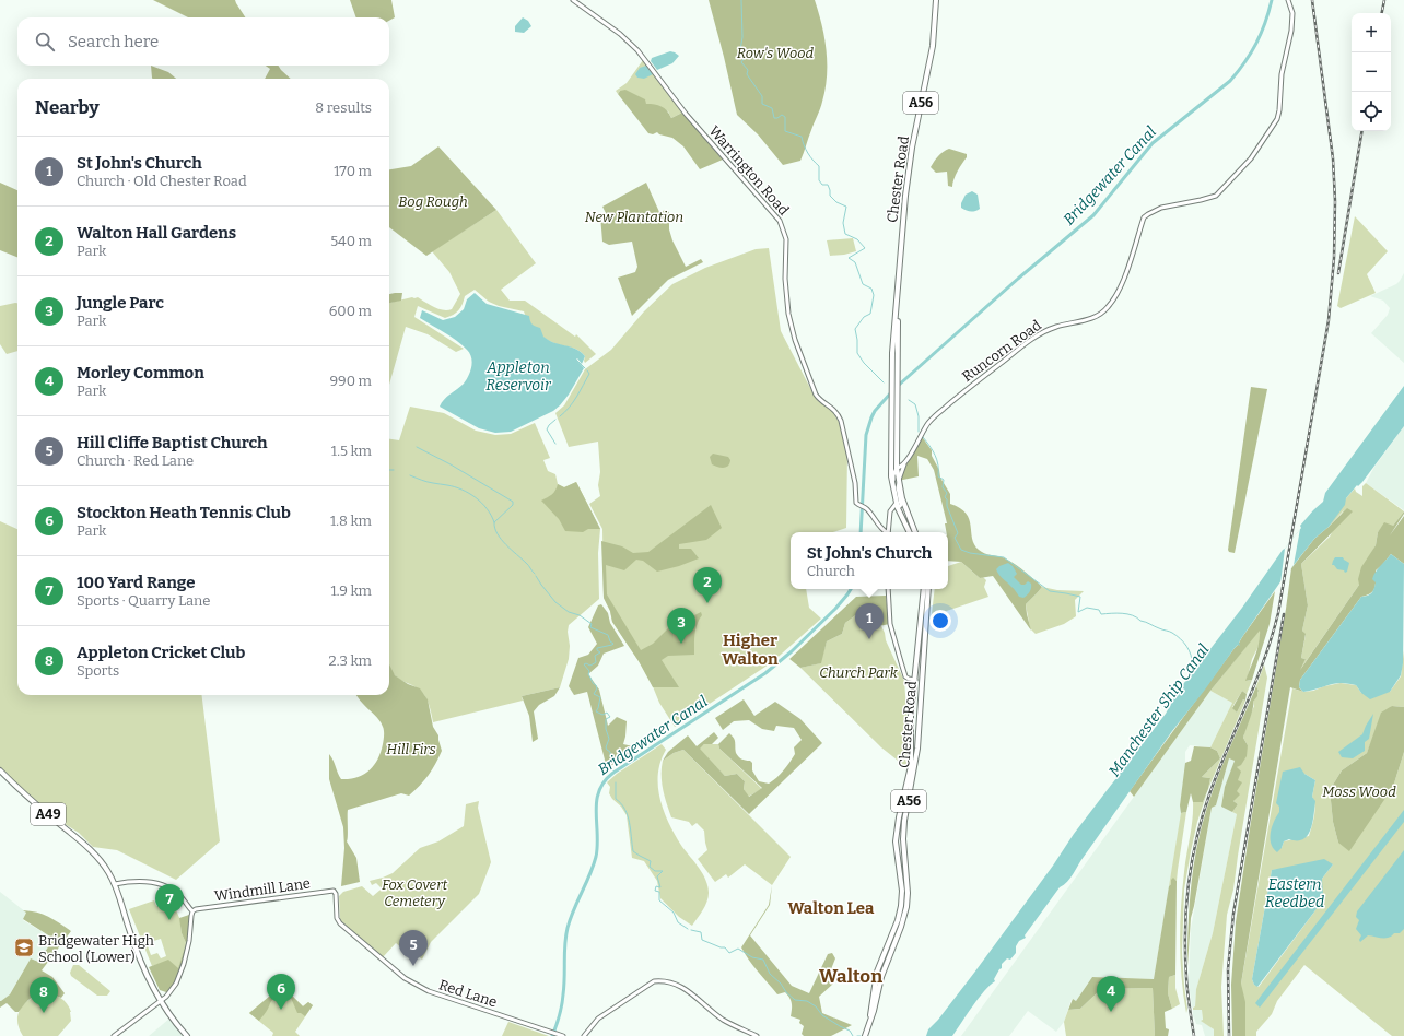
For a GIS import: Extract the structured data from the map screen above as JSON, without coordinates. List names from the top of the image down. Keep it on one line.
{"streets":{"highway":["A56","Chester Road","A49"],"street":["Warrington Road","Runcorn Road","Windmill Lane","Red Lane"]},"crossings":[["A56","Chester Road"],["A56","Runcorn Road"],["Chester Road","Runcorn Road"],["Windmill Lane","Red Lane"]],"districts":["Higher Walton","Walton Lea","Walton"],"water":["Bridgewater Canal","Appleton Reservoir","Manchester Ship Canal","Eastern Reedbed"],"parks":["Row's Wood","Bog Rough","New Plantation","Church Park","Hill Firs","Moss Wood","Fox Covert Cemetery"],"places":{"school or university":["Bridgewater High School (Lower)"]},"page":{"map_buttons":["+","−"],"search":"Search here","heading":["Nearby","8 results"],"list":[{"mark":"1","name":"St John's Church","note":"Church · Old Chester Road","value":"170 m"},{"mark":"2","name":"Walton Hall Gardens","note":"Park","value":"540 m"},{"mark":"3","name":"Jungle Parc","note":"Park","value":"600 m"},{"mark":"4","name":"Morley Common","note":"Park","value":"990 m"},{"mark":"5","name":"Hill Cliffe Baptist Church","note":"Church · Red Lane","value":"1.5 km"},{"mark":"6","name":"Stockton Heath Tennis Club","note":"Park","value":"1.8 km"},{"mark":"7","name":"100 Yard Range","note":"Sports · Quarry Lane","value":"1.9 km"},{"mark":"8","name":"Appleton Cricket Club","note":"Sports","value":"2.3 km"}],"popup":["St John's Church","Church"],"pins":["2","1","3","7","5","6","4","8"]}}
